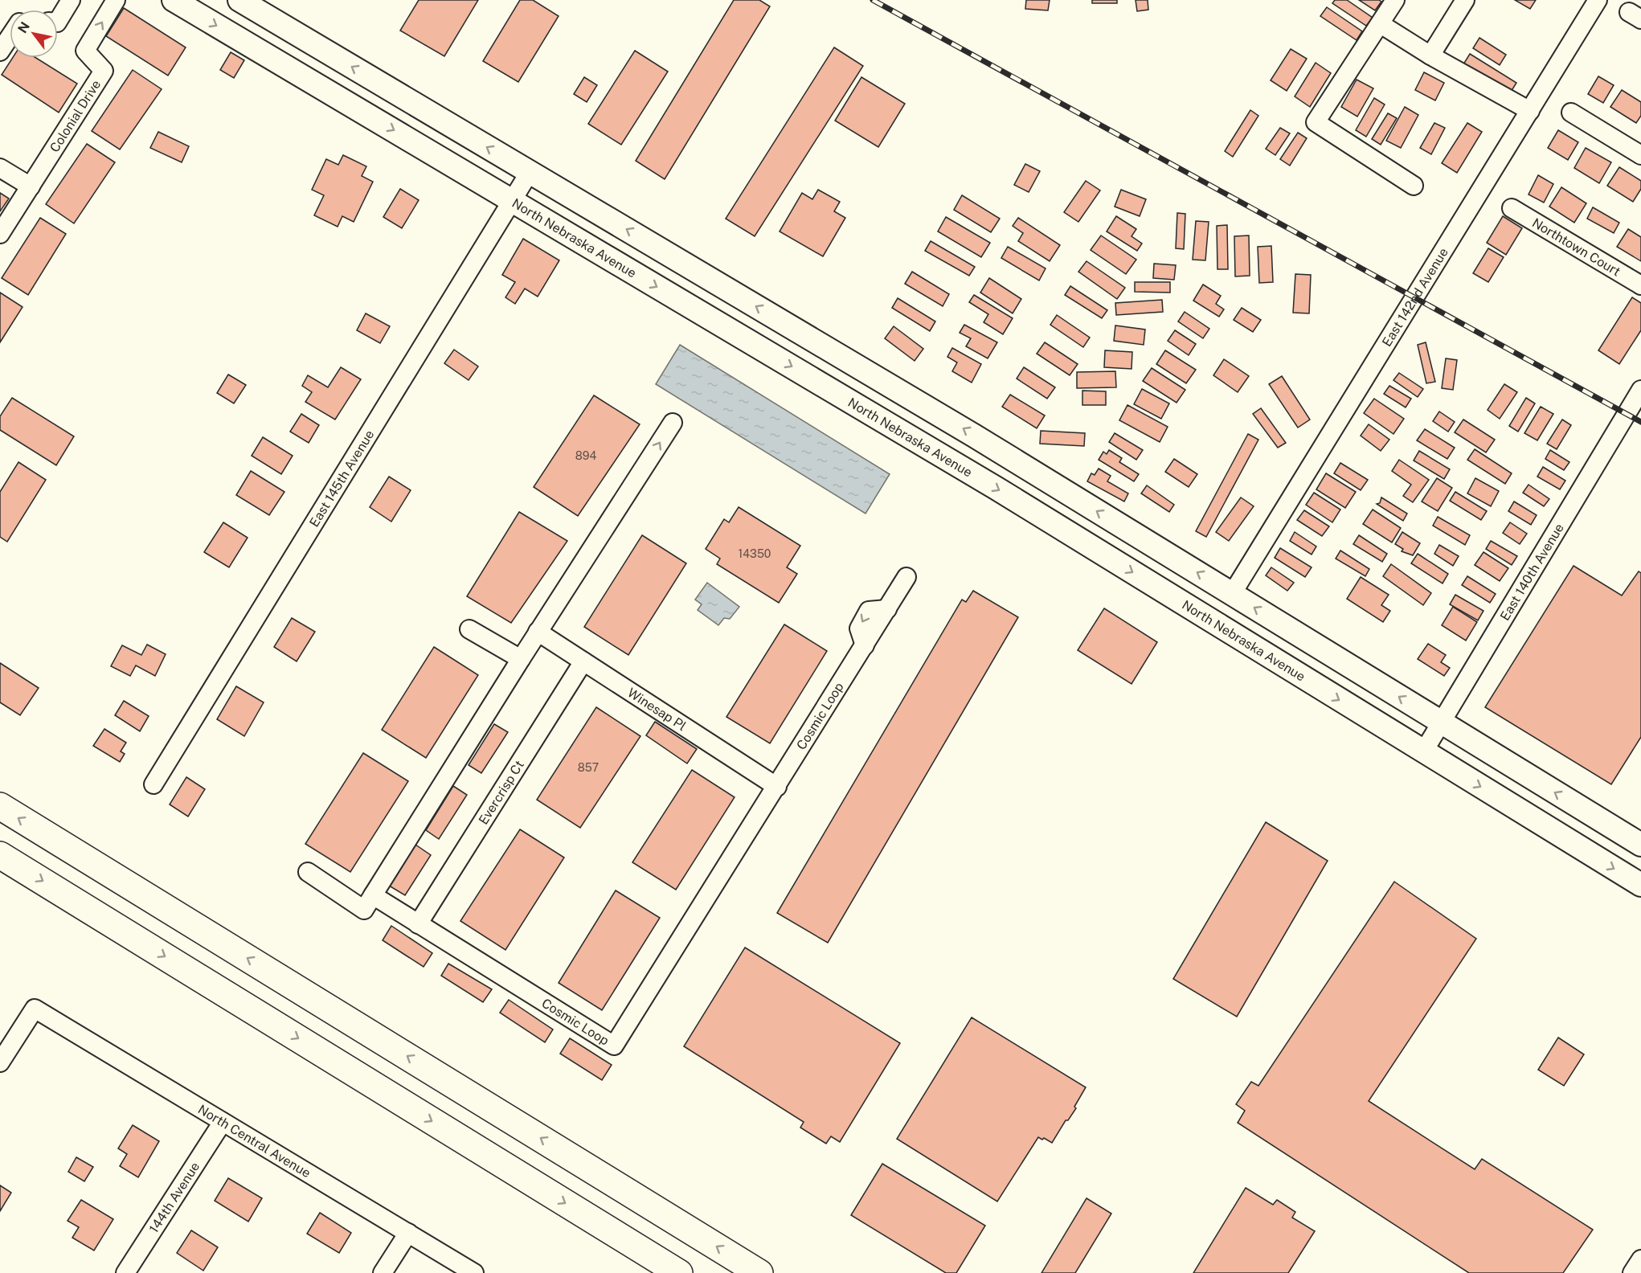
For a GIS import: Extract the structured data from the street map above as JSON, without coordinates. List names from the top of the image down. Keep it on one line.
{"streets":{"main road":["North Nebraska Avenue"],"street":["Colonial Drive","Northtown Court","East 142nd Avenue","East 145th Avenue","East 140th Avenue","Winesap Pl","Cosmic Loop","Evercrisp Ct","North Central Avenue","144th Avenue"]},"crossings":[["North Nebraska Avenue","East 145th Avenue"],["North Nebraska Avenue","East 140th Avenue"],["Winesap Pl","Cosmic Loop"],["Winesap Pl","Evercrisp Ct"],["Cosmic Loop","Evercrisp Ct"],["North Central Avenue","144th Avenue"]],"one_way":["Colonial Drive"],"house_numbers":["894","14350","857"],"north":"top left"}
